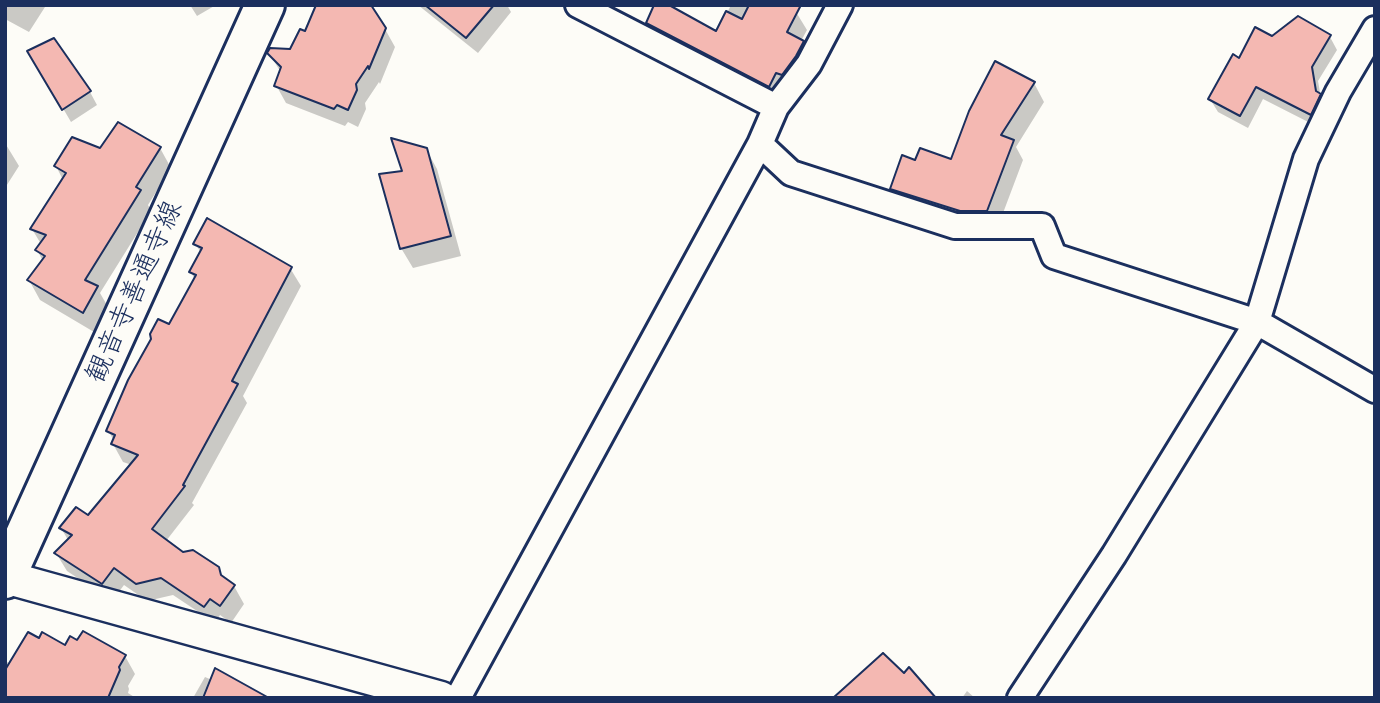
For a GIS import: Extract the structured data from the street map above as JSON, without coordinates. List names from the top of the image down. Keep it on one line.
{"streets":{"main road":["観音寺善通寺線"]}}
